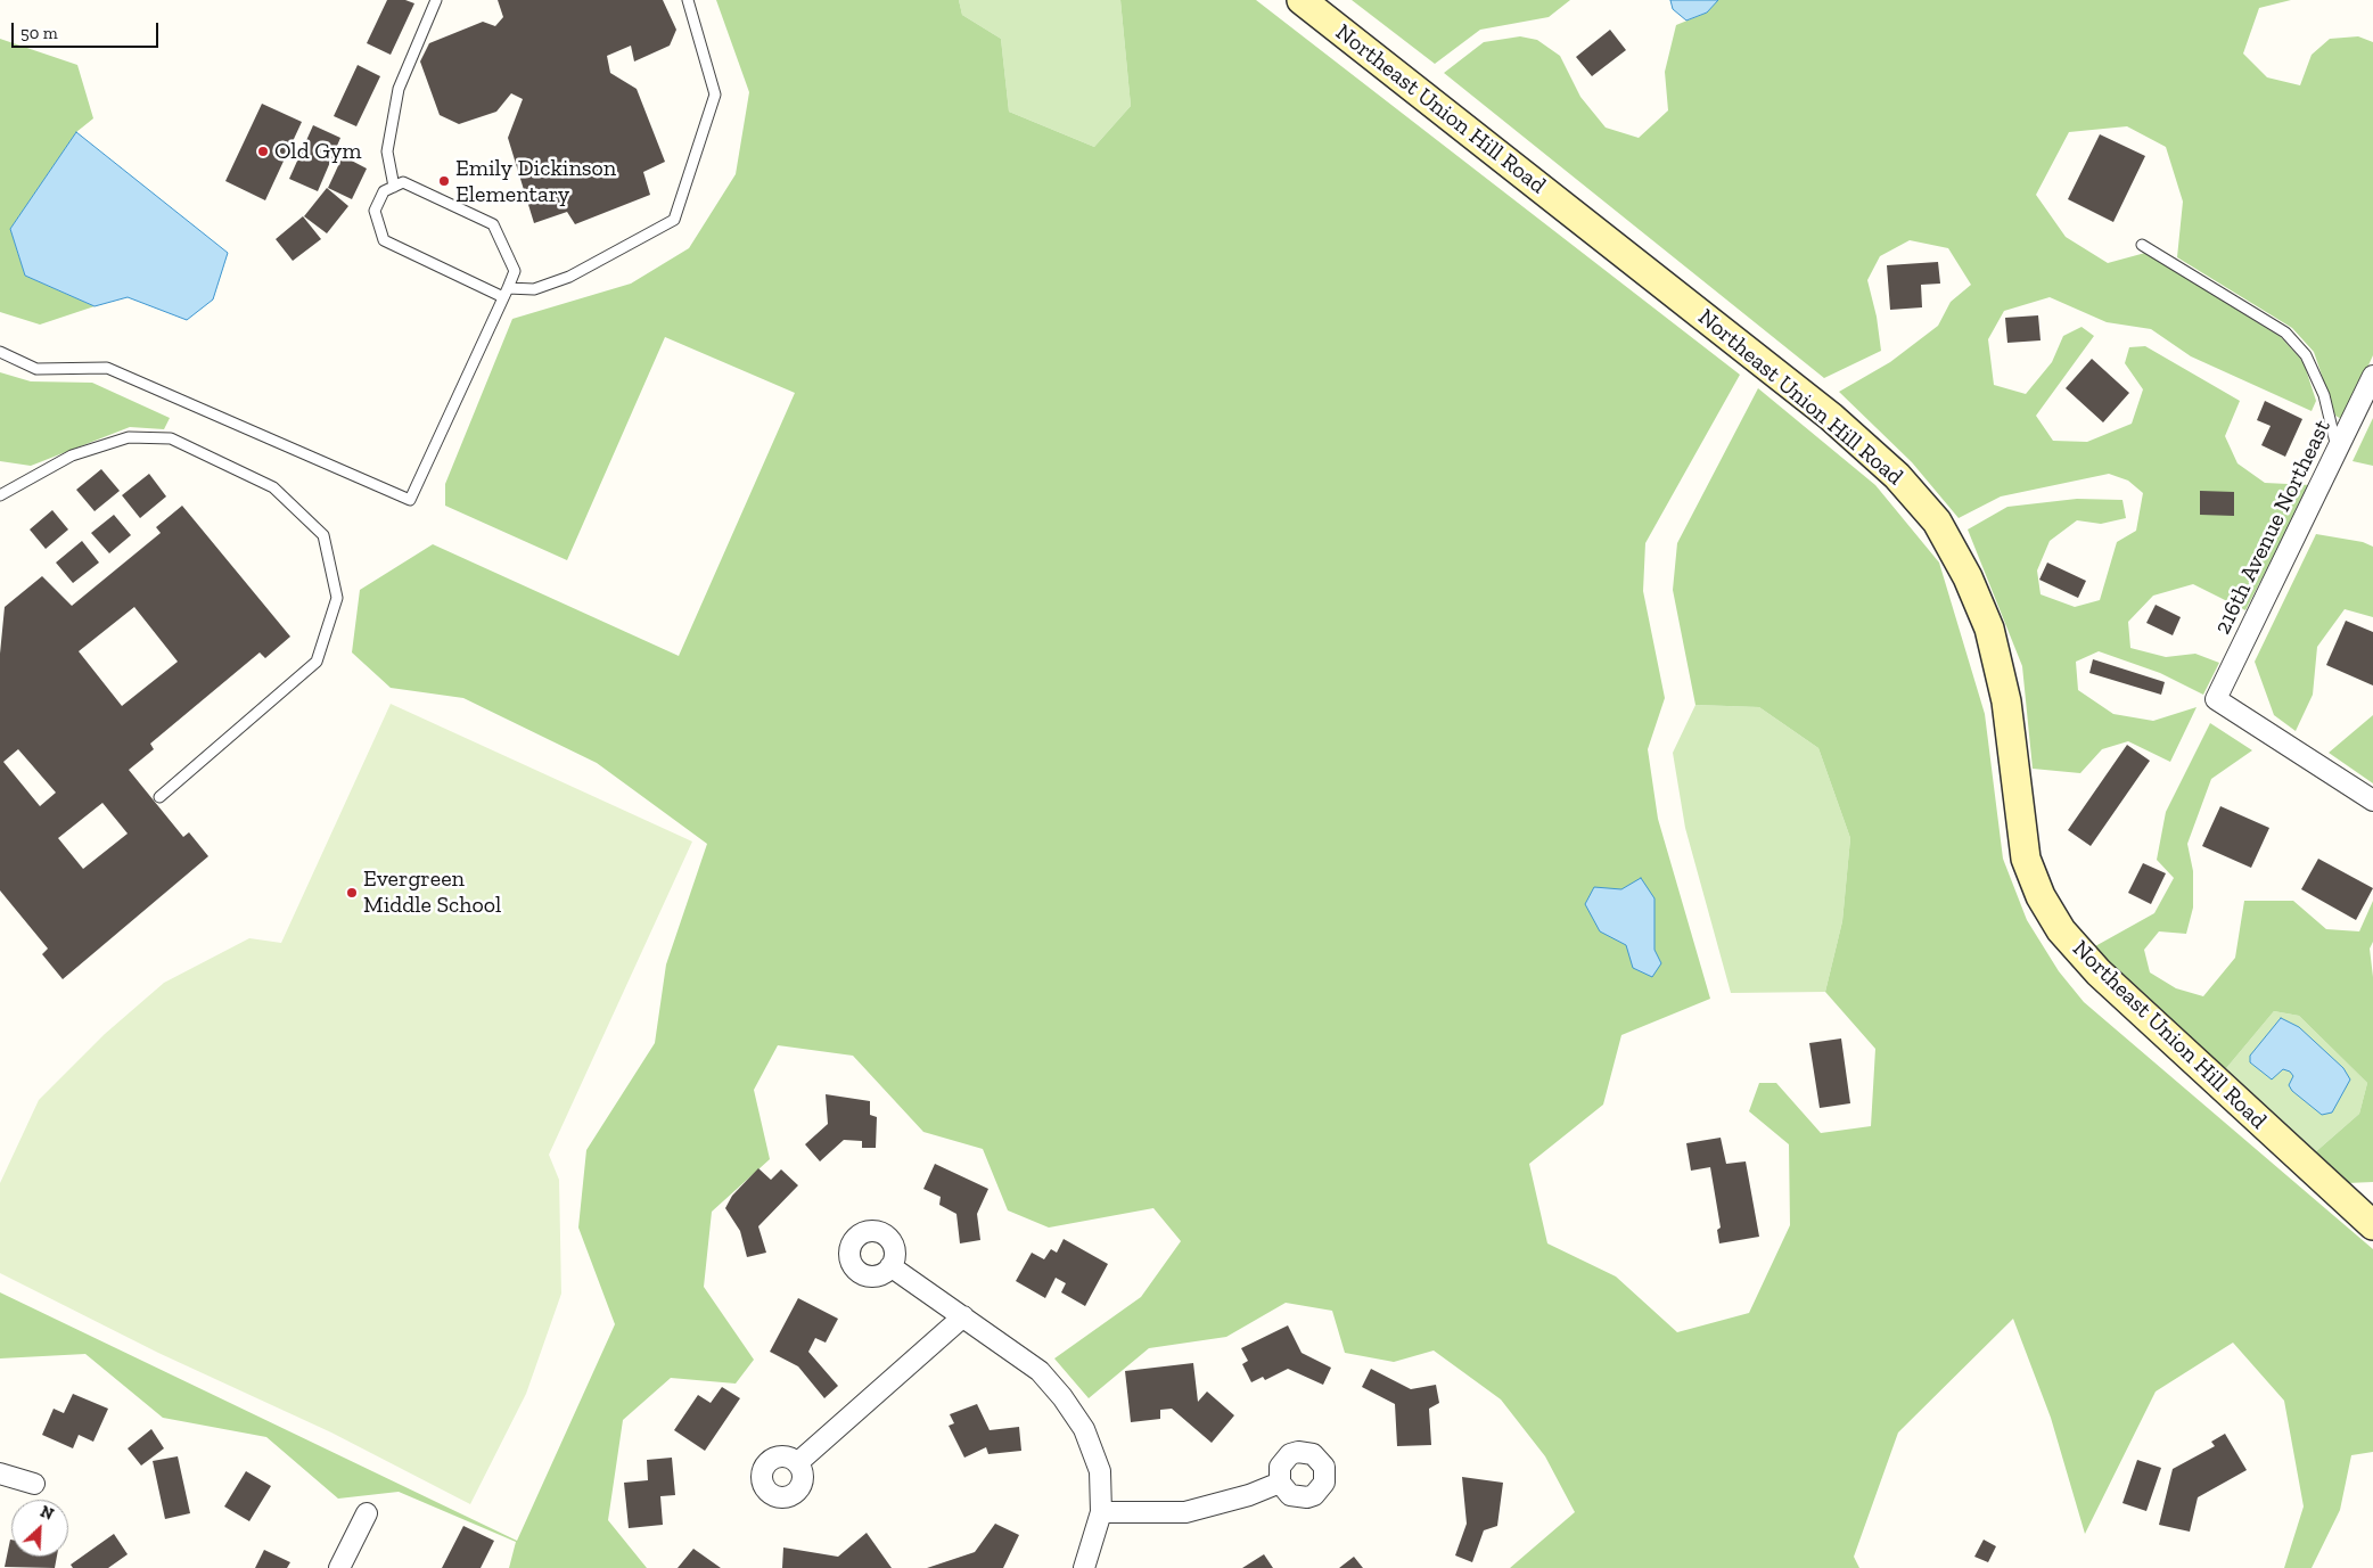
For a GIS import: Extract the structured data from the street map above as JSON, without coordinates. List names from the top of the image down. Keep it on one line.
{"streets":{"street":["Northeast Union Hill Road","216th Avenue Northeast"]},"places":["Old Gym","Emily Dickinson Elementary","Evergreen Middle School"],"scale_bar":"50 m","north":"top right"}
